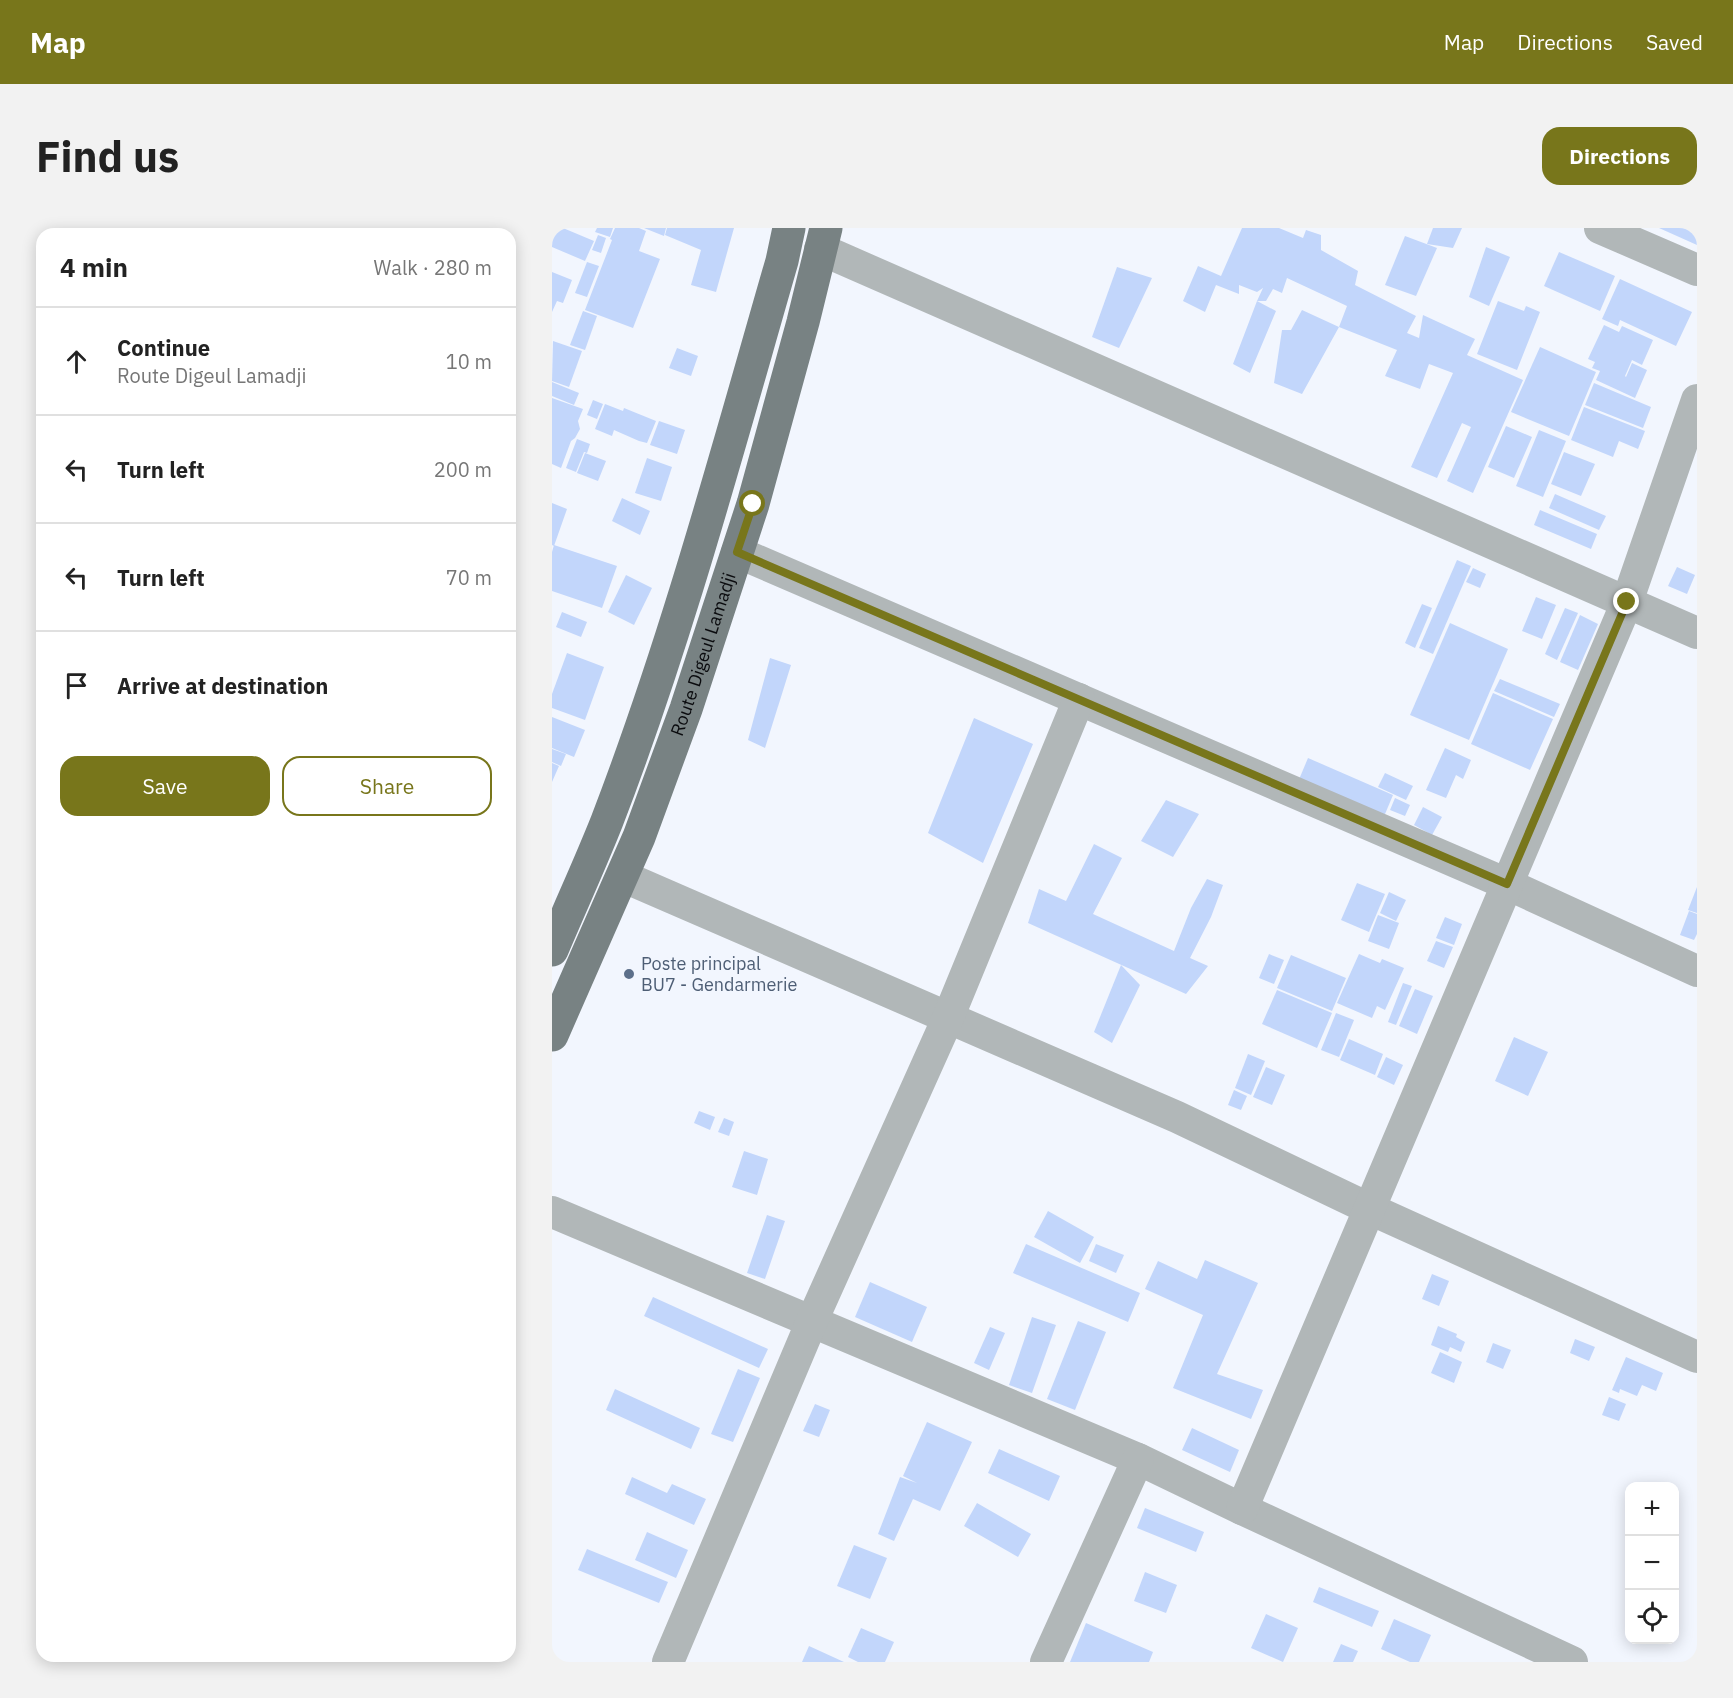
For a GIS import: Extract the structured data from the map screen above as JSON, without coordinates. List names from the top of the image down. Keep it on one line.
{"streets":{"main road":["Route Digeul Lamadji"]},"places":["Poste principal BU7 - Gendarmerie"],"page":{"header":"Map","nav":["Map","Directions","Saved"],"buttons":["Directions",["Save","Share"]],"title":"Find us","heading":["4 min","Walk · 280 m"],"list":[["Continue","Route Digeul Lamadji","10 m"],["Turn left","200 m"],["Turn left","70 m"],"Arrive at destination"],"map_buttons":["+","−"]}}
